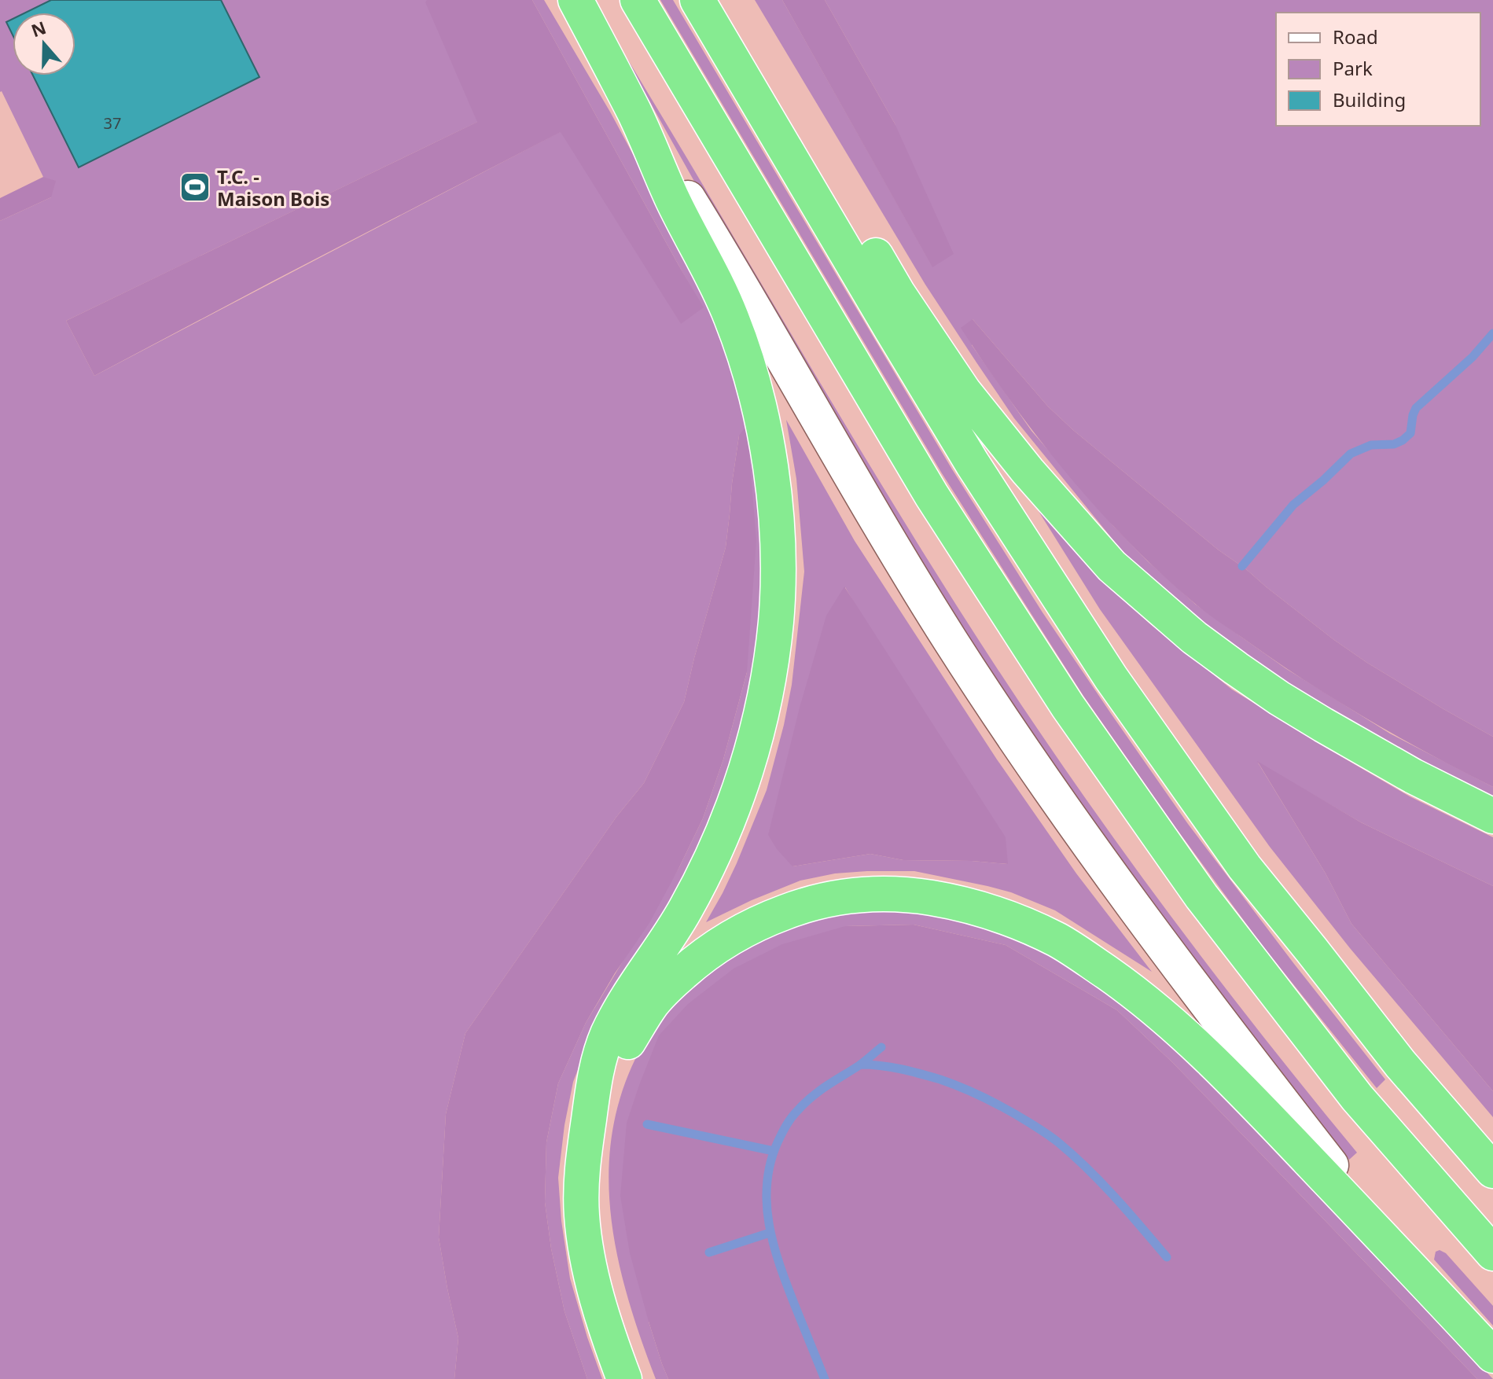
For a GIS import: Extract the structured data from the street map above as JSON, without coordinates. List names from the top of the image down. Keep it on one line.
{"places":{"sports":["T.C. - Maison Bois"]},"house_numbers":["37"],"legend":["Road","Park","Building"],"north":"top"}
